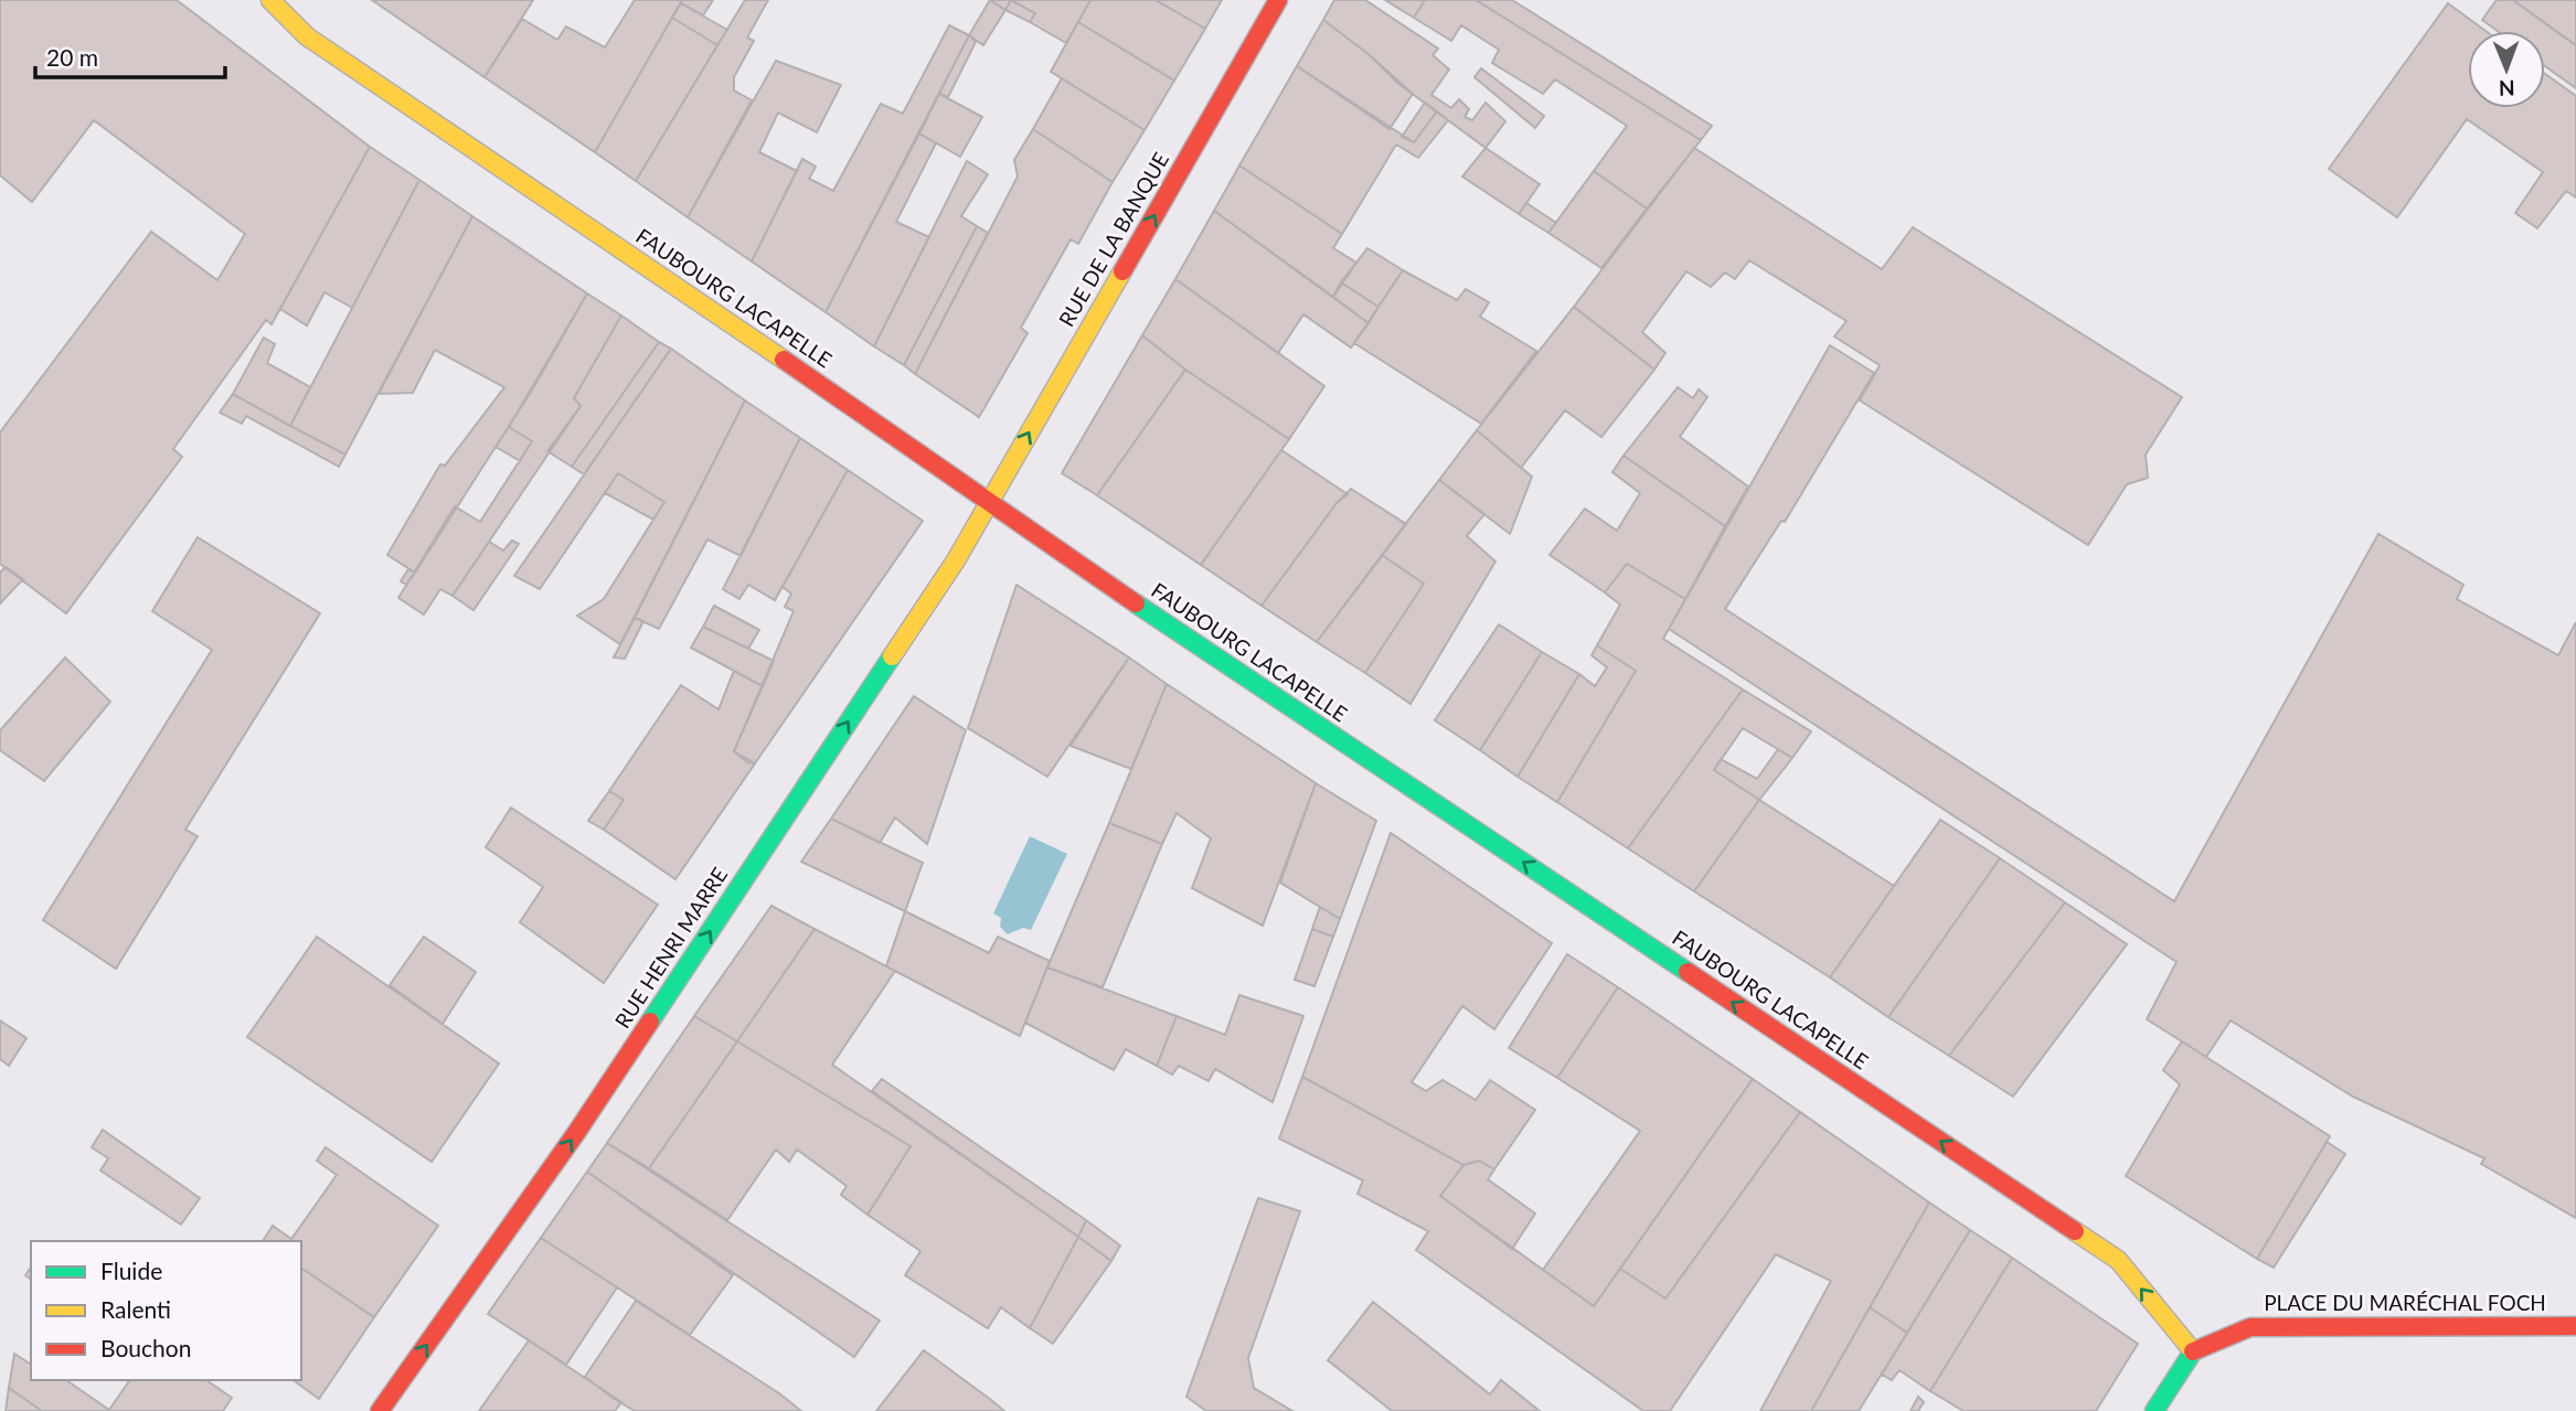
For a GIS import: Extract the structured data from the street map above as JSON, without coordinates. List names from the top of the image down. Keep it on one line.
{"streets":{"street":["RUE DE LA BANQUE","FAUBOURG LACAPELLE","RUE HENRI MARRE","PLACE DU MARÉCHAL FOCH"]},"crossings":[["RUE DE LA BANQUE","FAUBOURG LACAPELLE"],["RUE DE LA BANQUE","RUE HENRI MARRE"],["FAUBOURG LACAPELLE","RUE HENRI MARRE"],["FAUBOURG LACAPELLE","PLACE DU MARÉCHAL FOCH"]],"one_way":["RUE DE LA BANQUE","FAUBOURG LACAPELLE","RUE HENRI MARRE"],"legend":["Fluide","Ralenti","Bouchon"],"scale_bar":"20 m","north":"bottom"}
